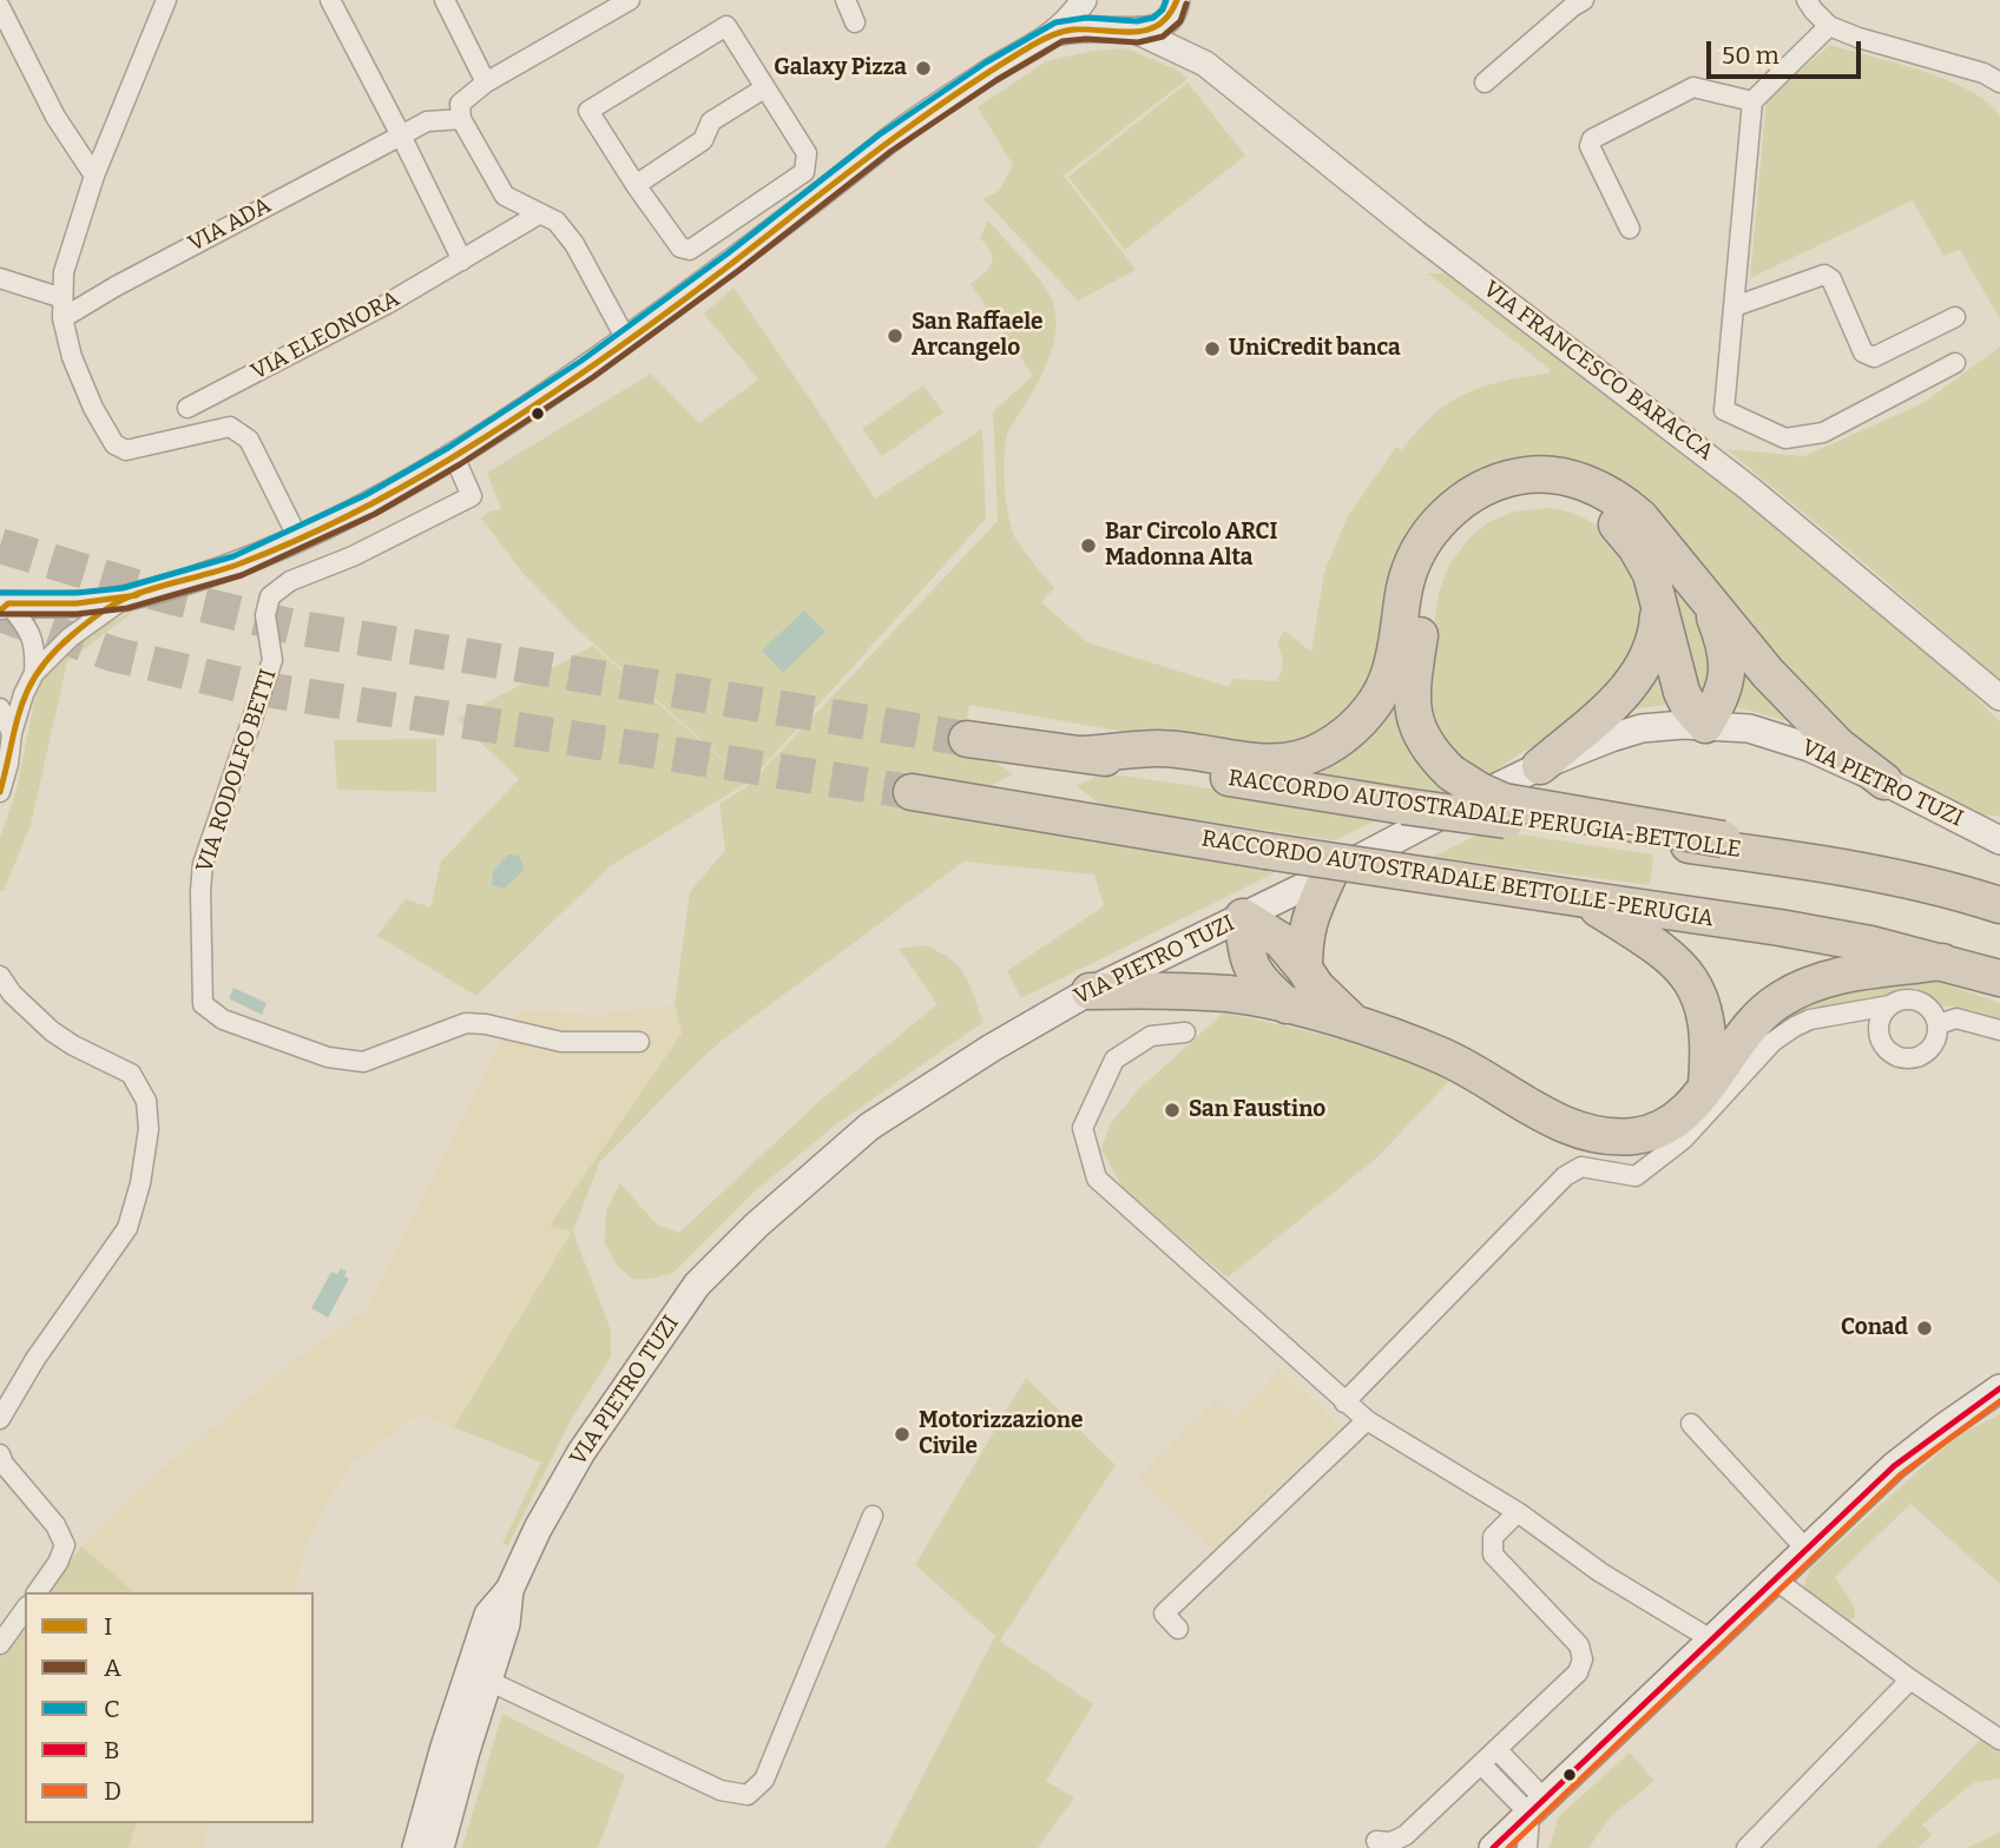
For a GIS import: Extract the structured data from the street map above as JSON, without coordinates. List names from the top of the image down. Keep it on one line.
{"streets":{"highway":["RACCORDO AUTOSTRADALE PERUGIA-BETTOLLE","RACCORDO AUTOSTRADALE BETTOLLE-PERUGIA"],"main road":["VIA PIETRO TUZI"],"street":["VIA ADA","VIA ELEONORA","VIA FRANCESCO BARACCA","VIA RODOLFO BETTI"]},"places":["Galaxy Pizza","San Raffaele Arcangelo","UniCredit banca","Bar Circolo ARCI Madonna Alta","San Faustino","Conad","Motorizzazione Civile"],"lines":["transit line I","transit line C","transit line A","transit line B","transit line D"],"legend":["I","A","C","B","D"],"scale_bar":"50 m"}
